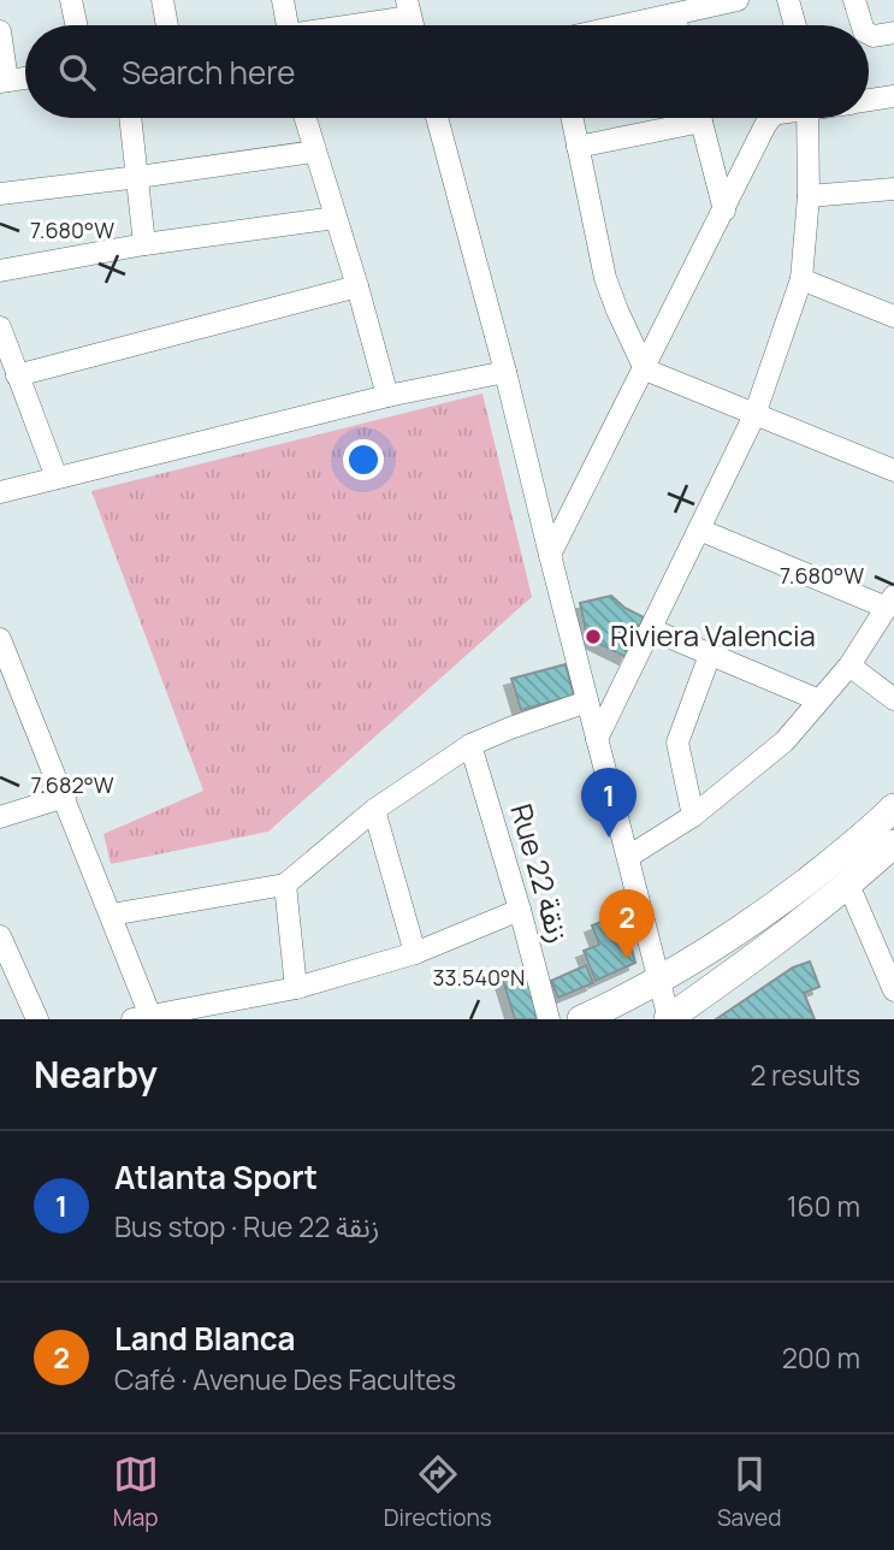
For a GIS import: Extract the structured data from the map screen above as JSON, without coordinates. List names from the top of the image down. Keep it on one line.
{"streets":{"street":["Rue 22 زنقة"]},"places":["Riviera Valencia"],"page":{"search":"Search here","pins":["1","2"],"heading":["Nearby","2 results"],"list":[{"mark":"1","name":"Atlanta Sport","note":"Bus stop · Rue 22 زنقة","value":"160 m"},{"mark":"2","name":"Land Blanca","note":"Café · Avenue Des Facultes","value":"200 m"}],"nav":["Map","Directions","Saved"]},"coordinates":["7.680°W","7.682°W","33.540°N"]}
